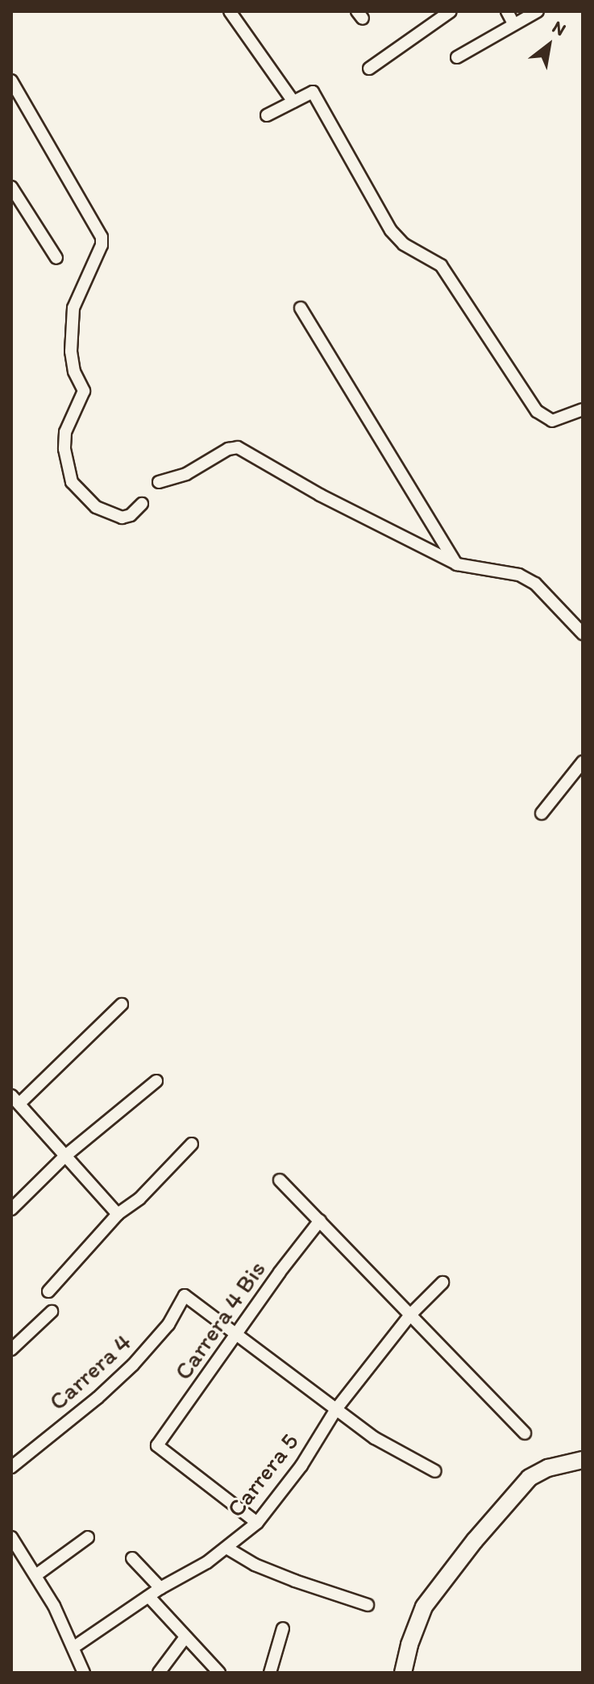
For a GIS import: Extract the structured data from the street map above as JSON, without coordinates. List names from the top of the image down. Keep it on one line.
{"streets":{"street":["Carrera 4 Bis","Carrera 4","Carrera 5"]},"crossings":[["Carrera 4 Bis","Carrera 4"],["Carrera 4 Bis","Carrera 5"]],"north":"top right"}
